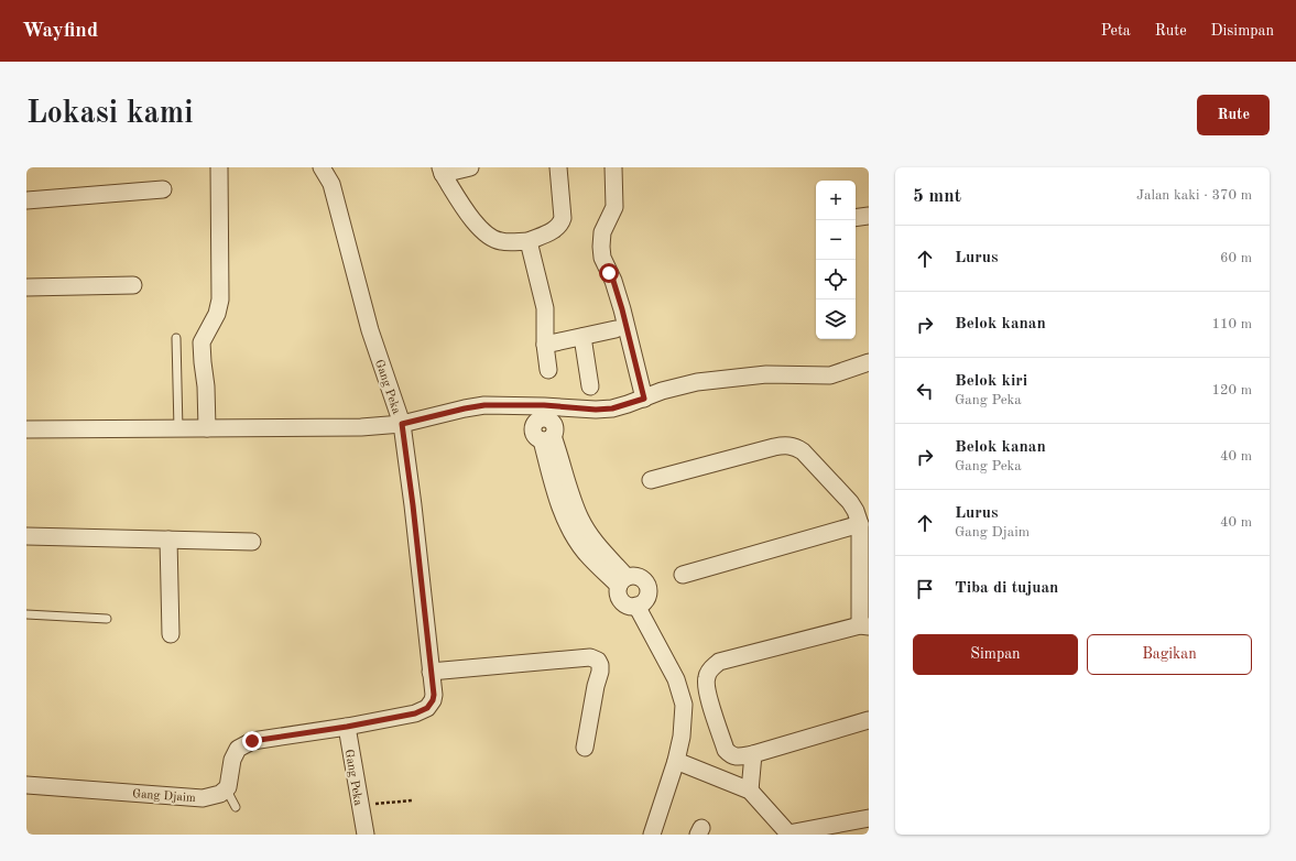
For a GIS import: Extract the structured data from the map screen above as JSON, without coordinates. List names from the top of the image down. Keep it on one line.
{"streets":{"street":["Gang Peka","Gang Djaim"]},"page":{"header":"Wayfind","nav":["Peta","Rute","Disimpan"],"buttons":["Rute",["Simpan","Bagikan"]],"title":"Lokasi kami","heading":["5 mnt","Jalan kaki · 370 m"],"map_buttons":["+","−"],"list":[["Lurus","60 m"],["Belok kanan","110 m"],["Belok kiri","Gang Peka","120 m"],["Belok kanan","Gang Peka","40 m"],["Lurus","Gang Djaim","40 m"],"Tiba di tujuan"]}}
